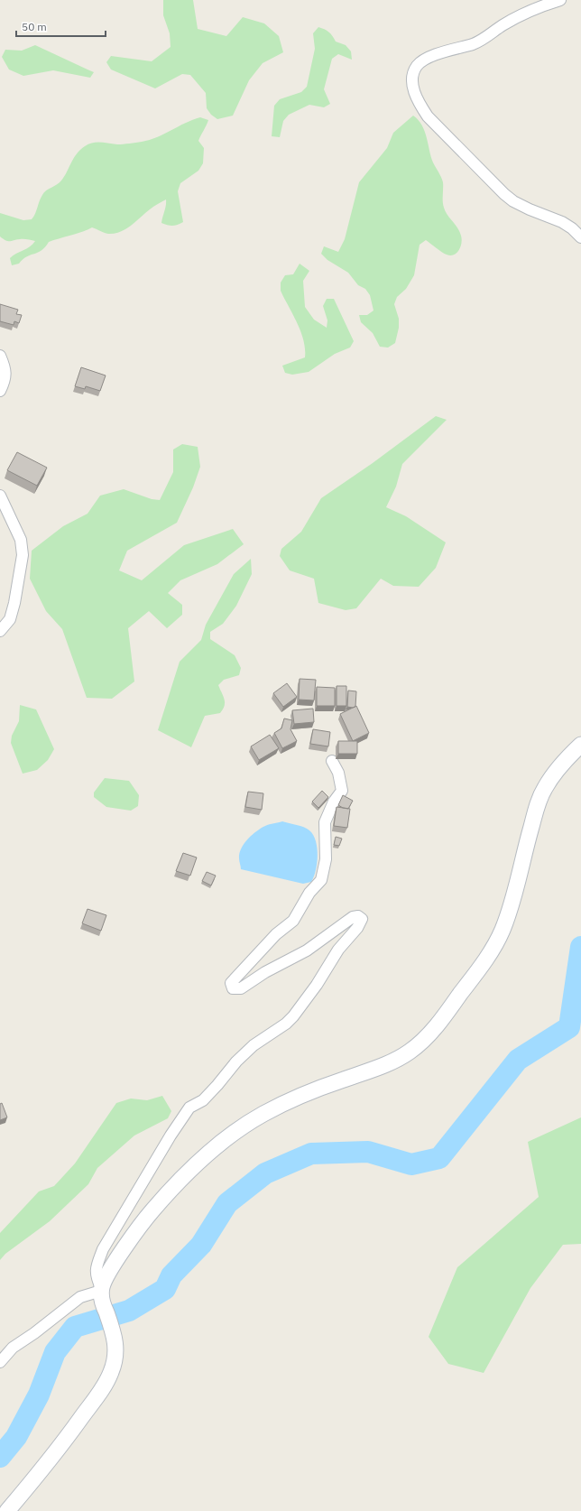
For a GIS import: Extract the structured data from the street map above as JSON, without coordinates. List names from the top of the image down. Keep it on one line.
{"scale_bar":"50 m"}
